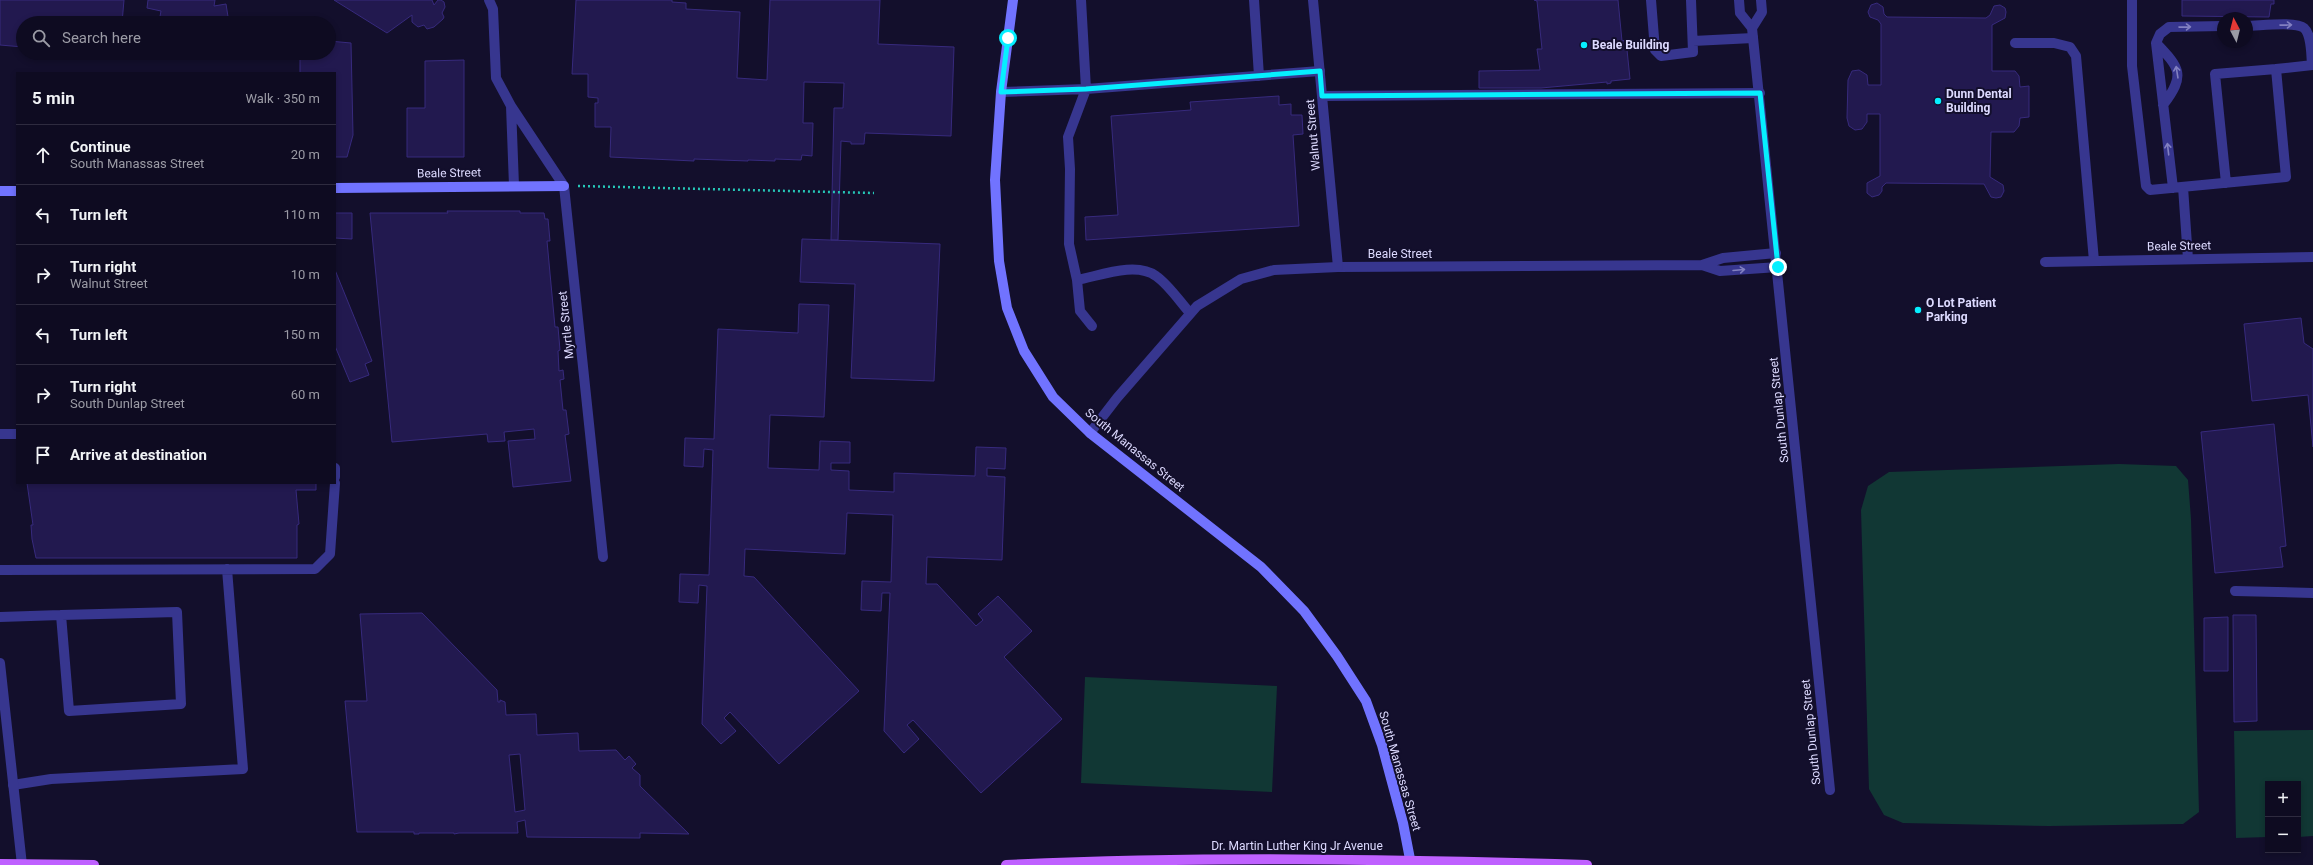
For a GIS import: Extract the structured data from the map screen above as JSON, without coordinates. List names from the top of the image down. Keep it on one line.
{"streets":{"main road":["Dr. Martin Luther King Jr Avenue"],"street":["Walnut Street","Beale Street","Myrtle Street","South Dunlap Street","South Manassas Street"]},"crossings":[["Walnut Street","Beale Street"],["Beale Street","Myrtle Street"],["Beale Street","South Dunlap Street"],["Beale Street","South Manassas Street"],["South Manassas Street","Dr. Martin Luther King Jr Avenue"]],"places":["Beale Building","Dunn Dental Building","O Lot Patient Parking"],"north":"top","page":{"search":"Search here","heading":["5 min","Walk · 350 m"],"list":[["Continue","South Manassas Street","20 m"],["Turn left","110 m"],["Turn right","Walnut Street","10 m"],["Turn left","150 m"],["Turn right","South Dunlap Street","60 m"],"Arrive at destination"],"map_buttons":["+","−"]}}
